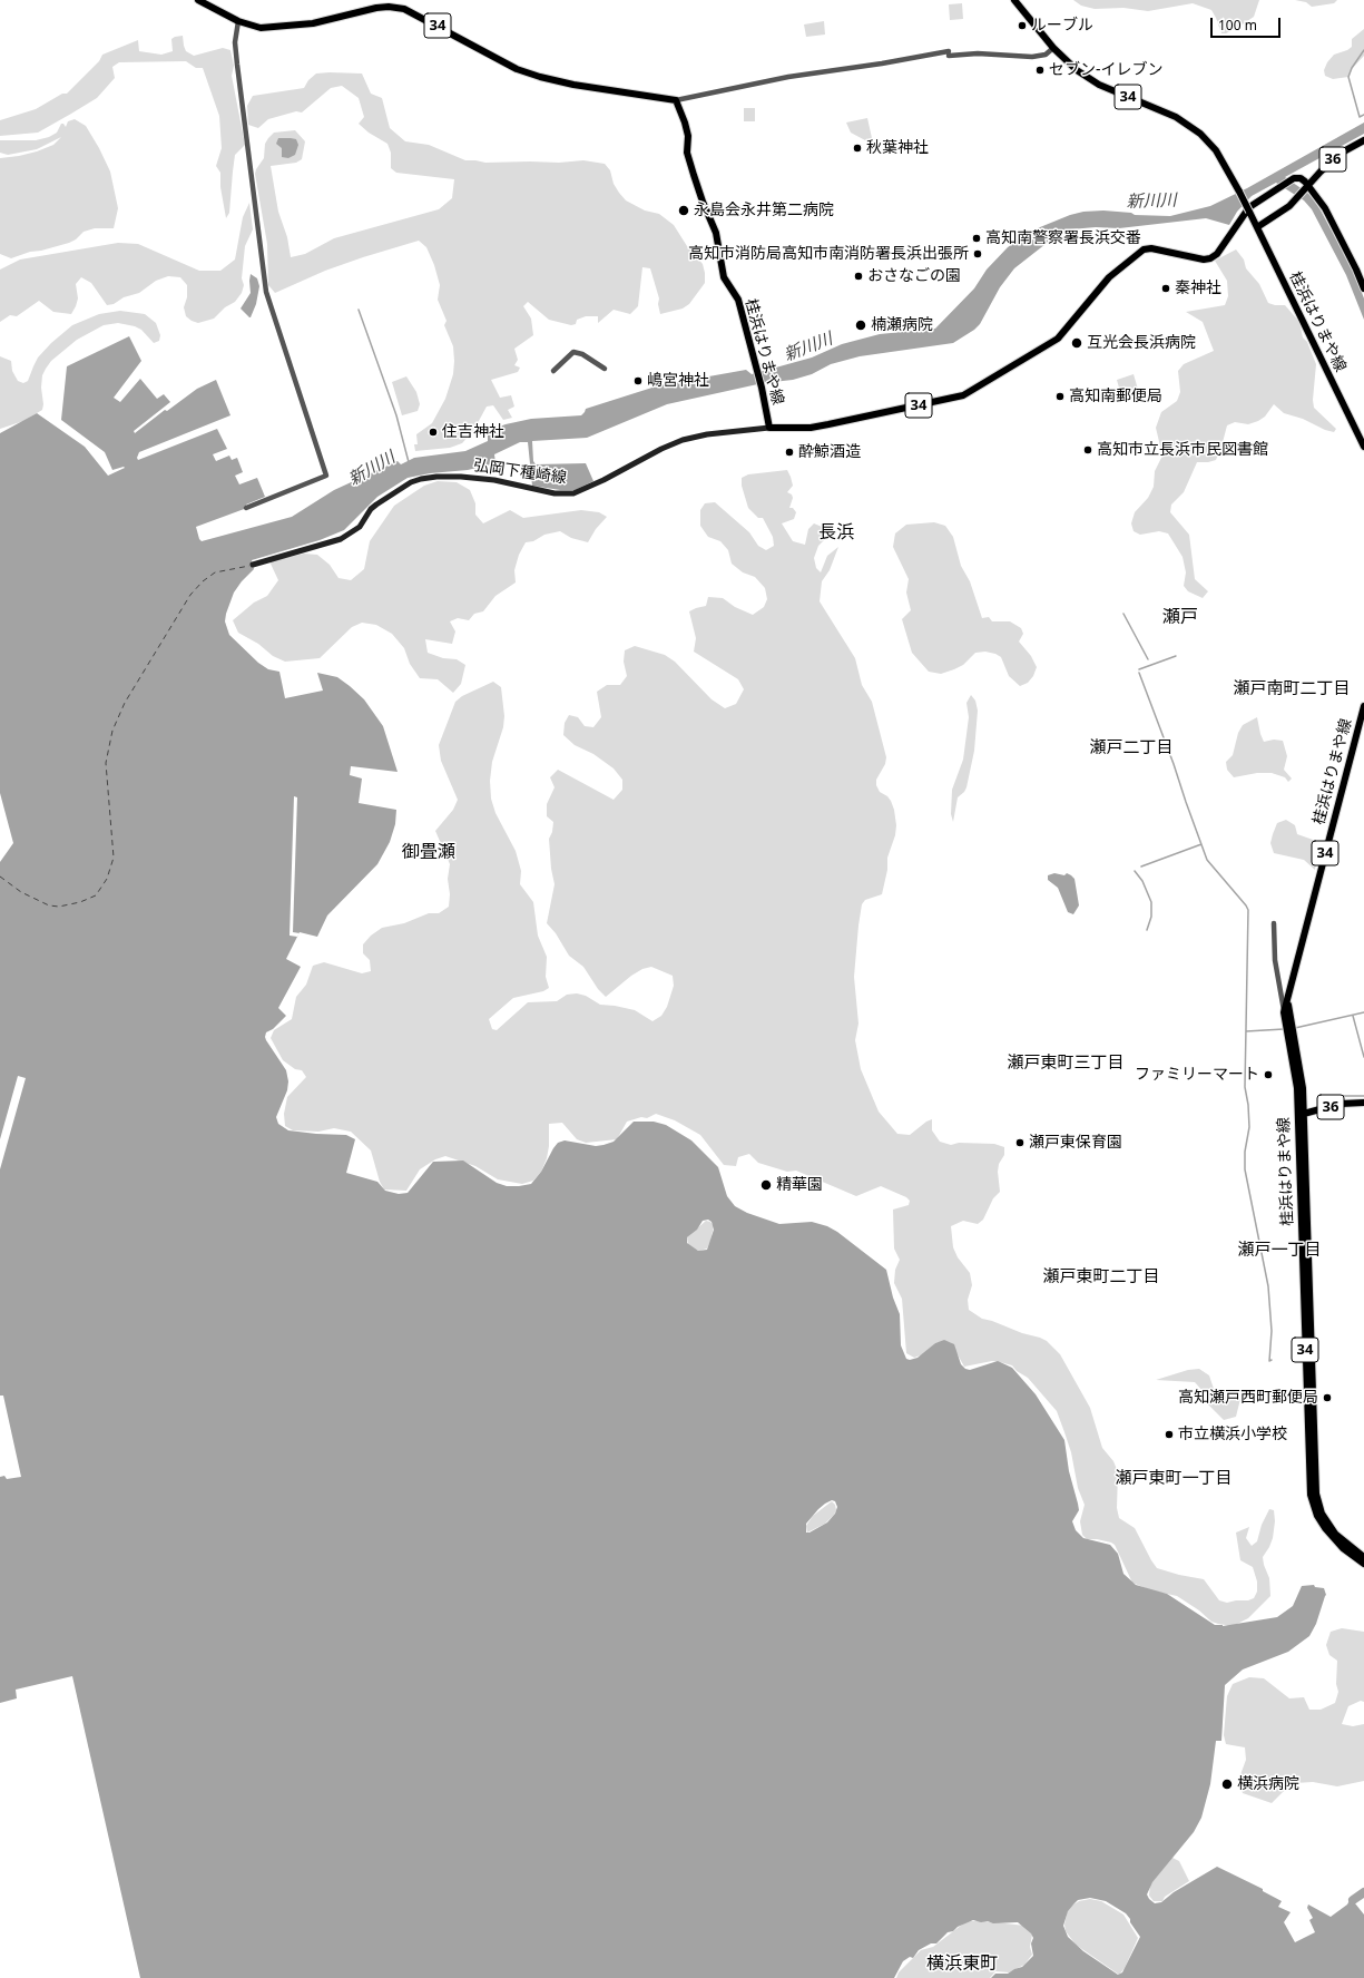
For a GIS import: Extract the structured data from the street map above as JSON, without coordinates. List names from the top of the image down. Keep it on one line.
{"streets":{"main road":["34","36","桂浜はりまや線","弘岡下種崎線"]},"crossings":[["34","桂浜はりまや線"],["36","桂浜はりまや線"],["桂浜はりまや線","弘岡下種崎線"]],"districts":["長浜","瀬戸","瀬戸南町二丁目","瀬戸二丁目","御畳瀬","瀬戸東町三丁目","瀬戸一丁目","瀬戸東町二丁目","瀬戸東町一丁目","横浜東町"],"water":["新川川"],"places":["ルーブル","セブン-イレブン","秋葉神社","永島会永井第二病院","高知南警察署長浜交番","高知市消防局高知市南消防署長浜出張所","おさなごの園","秦神社","楠瀬病院","互光会長浜病院","嶋宮神社","高知南郵便局","住吉神社","高知市立長浜市民図書館","酔鯨酒造","ファミリーマート","瀬戸東保育園","精華園","高知瀬戸西町郵便局","市立横浜小学校","横浜病院"],"scale_bar":"100 m"}
